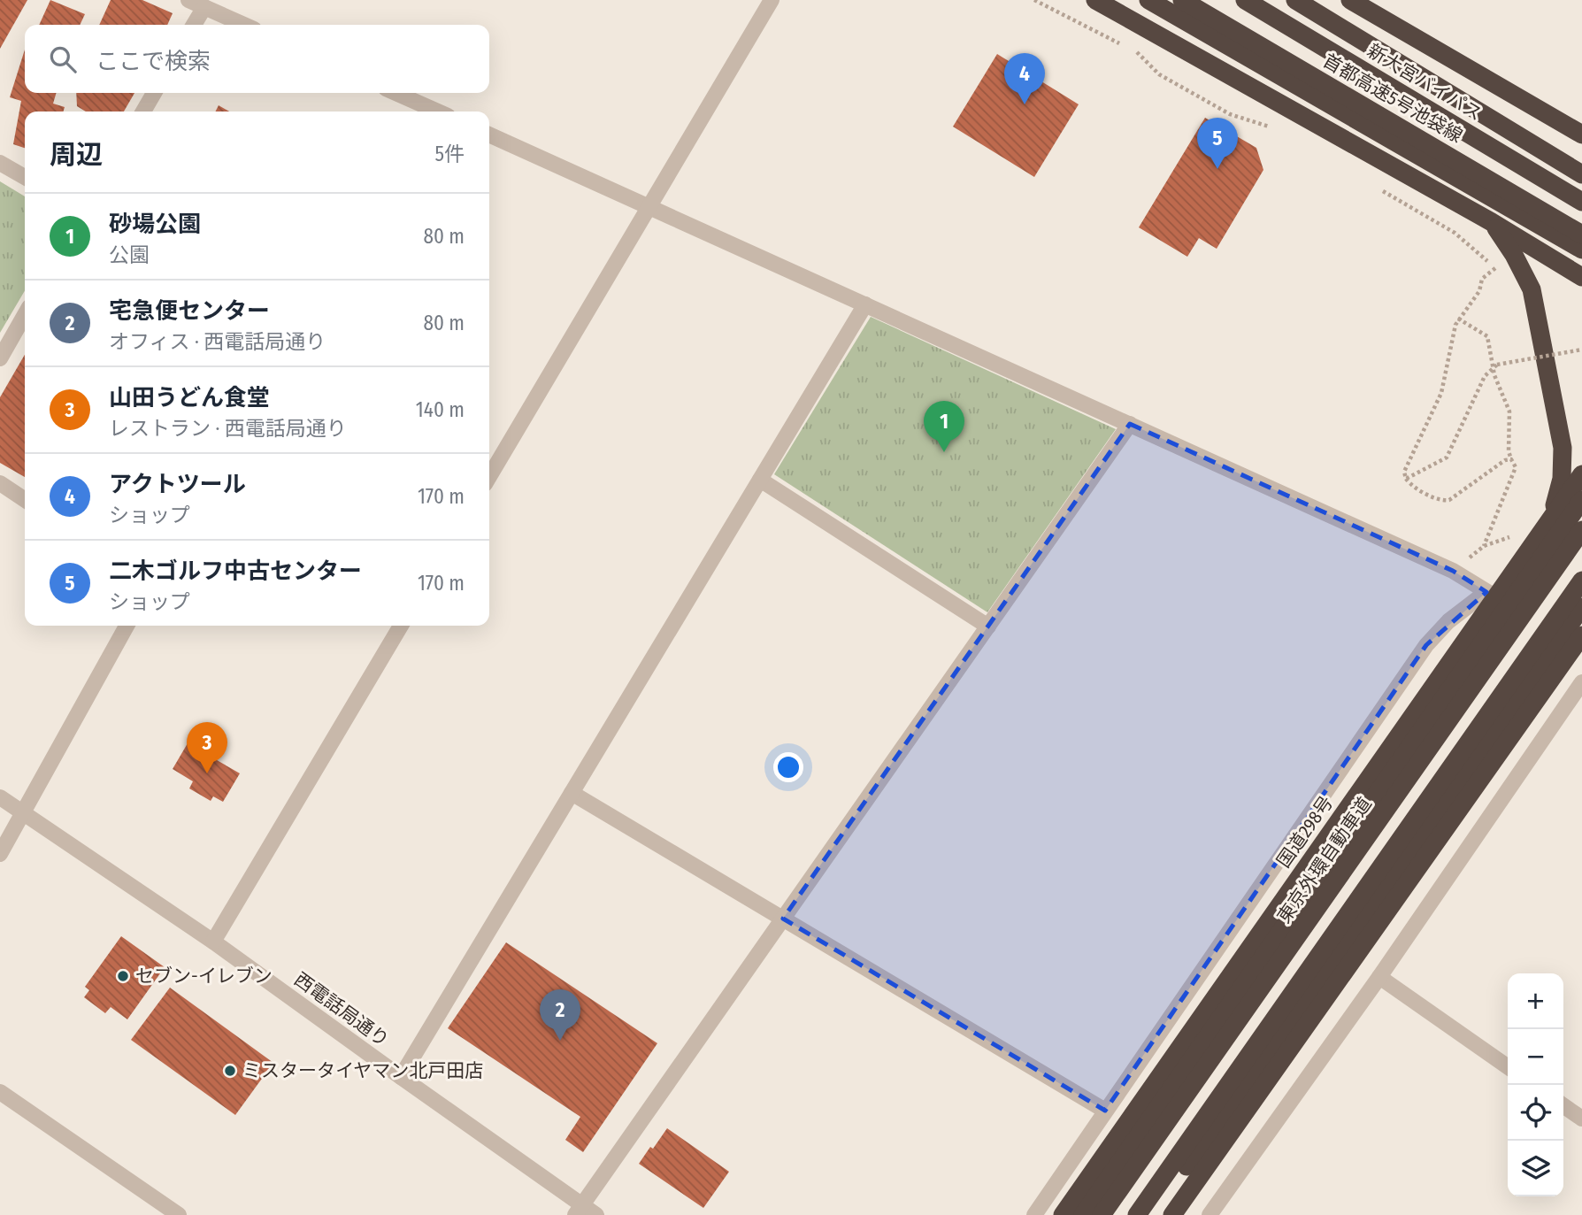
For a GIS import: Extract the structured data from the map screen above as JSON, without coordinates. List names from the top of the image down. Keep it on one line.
{"streets":{"highway":["新大宮バイパス","首都高速5号池袋線","国道298号","東京外環自動車道"],"street":["西電話局通り"]},"places":["セブン-イレブン","ミスタータイヤマン北戸田店"],"page":{"search":"ここで検索","pins":["4","5","1","3","2"],"heading":["周辺","5件"],"list":[{"mark":"1","name":"砂場公園","note":"公園","value":"80 m"},{"mark":"2","name":"宅急便センター","note":"オフィス · 西電話局通り","value":"80 m"},{"mark":"3","name":"山田うどん食堂","note":"レストラン · 西電話局通り","value":"140 m"},{"mark":"4","name":"アクトツール","note":"ショップ","value":"170 m"},{"mark":"5","name":"二木ゴルフ中古センター","note":"ショップ","value":"170 m"}],"map_buttons":["+","−"]}}
